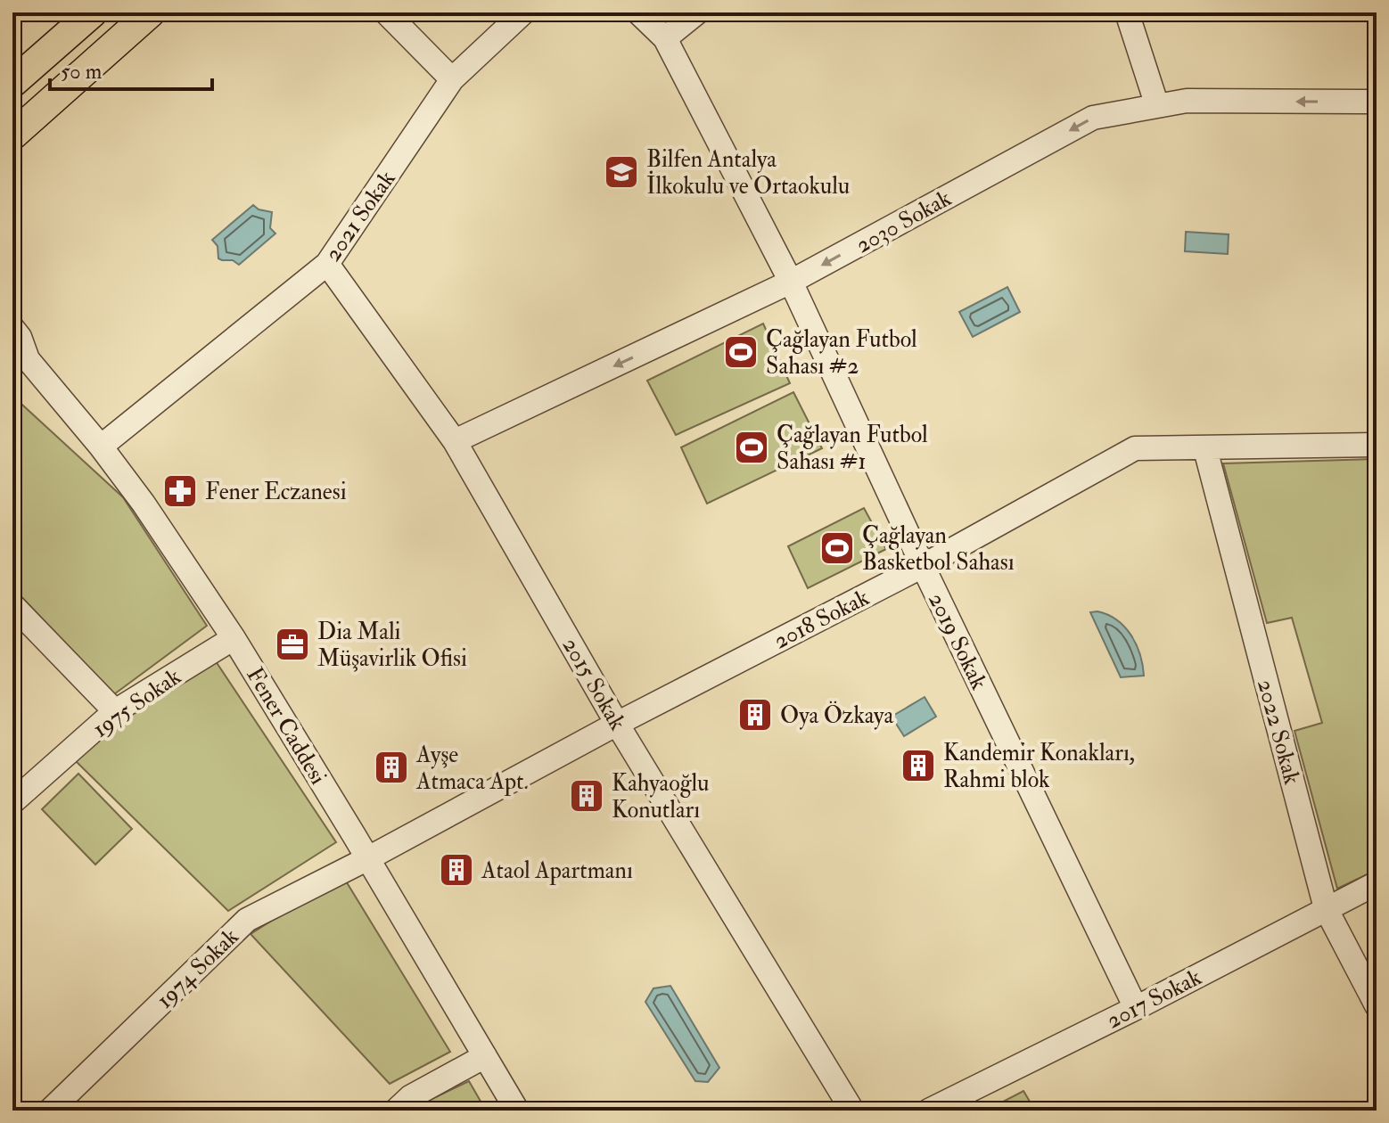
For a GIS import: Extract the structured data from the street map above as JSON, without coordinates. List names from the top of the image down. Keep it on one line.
{"streets":{"street":["2021 Sokak","2030 Sokak","2018 Sokak","2019 Sokak","2015 Sokak","1975 Sokak","Fener Caddesi","2022 Sokak","1974 Sokak","2017 Sokak"]},"crossings":[["2021 Sokak","2015 Sokak"],["2021 Sokak","Fener Caddesi"],["2030 Sokak","2019 Sokak"],["2030 Sokak","2015 Sokak"],["2018 Sokak","2019 Sokak"],["2018 Sokak","2015 Sokak"],["2018 Sokak","Fener Caddesi"],["2018 Sokak","2022 Sokak"],["2018 Sokak","1974 Sokak"],["2019 Sokak","2017 Sokak"],["1975 Sokak","Fener Caddesi"],["Fener Caddesi","1974 Sokak"],["2022 Sokak","2017 Sokak"]],"one_way":["2030 Sokak"],"places":{"school or university":["Bilfen Antalya İlkokulu ve Ortaokulu"],"sports":["Çağlayan Futbol Sahası #2","Çağlayan Futbol Sahası #1","Çağlayan Basketbol Sahası"],"pharmacy":["Fener Eczanesi"],"office":["Dia Mali Müşavirlik Ofisi"],"building":["Oya Özkaya","Kandemir Konakları, Rahmi blok","Ayşe Atmaca Apt.","Kahyaoğlu Konutları","Ataol Apartmanı"]},"scale_bar":"50 m"}
